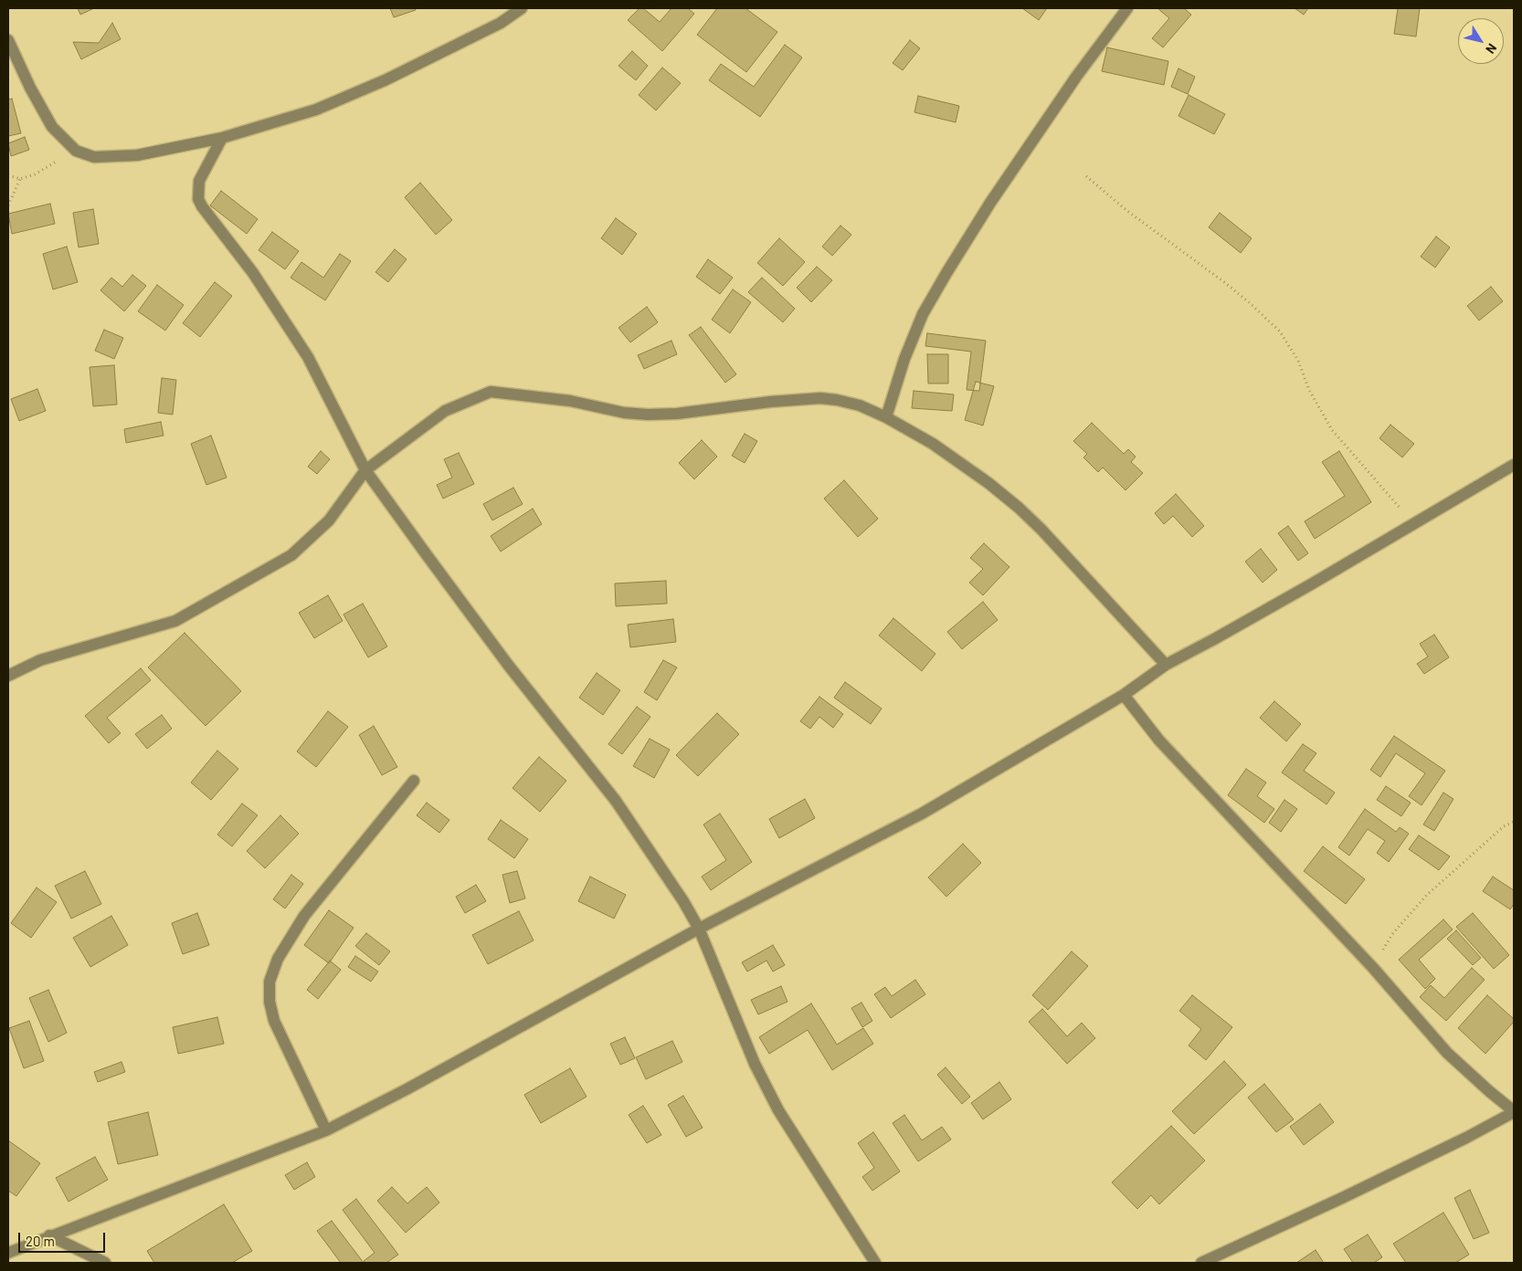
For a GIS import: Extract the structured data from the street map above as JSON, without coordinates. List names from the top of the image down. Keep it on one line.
{"scale_bar":"20 m","north":"bottom right"}
